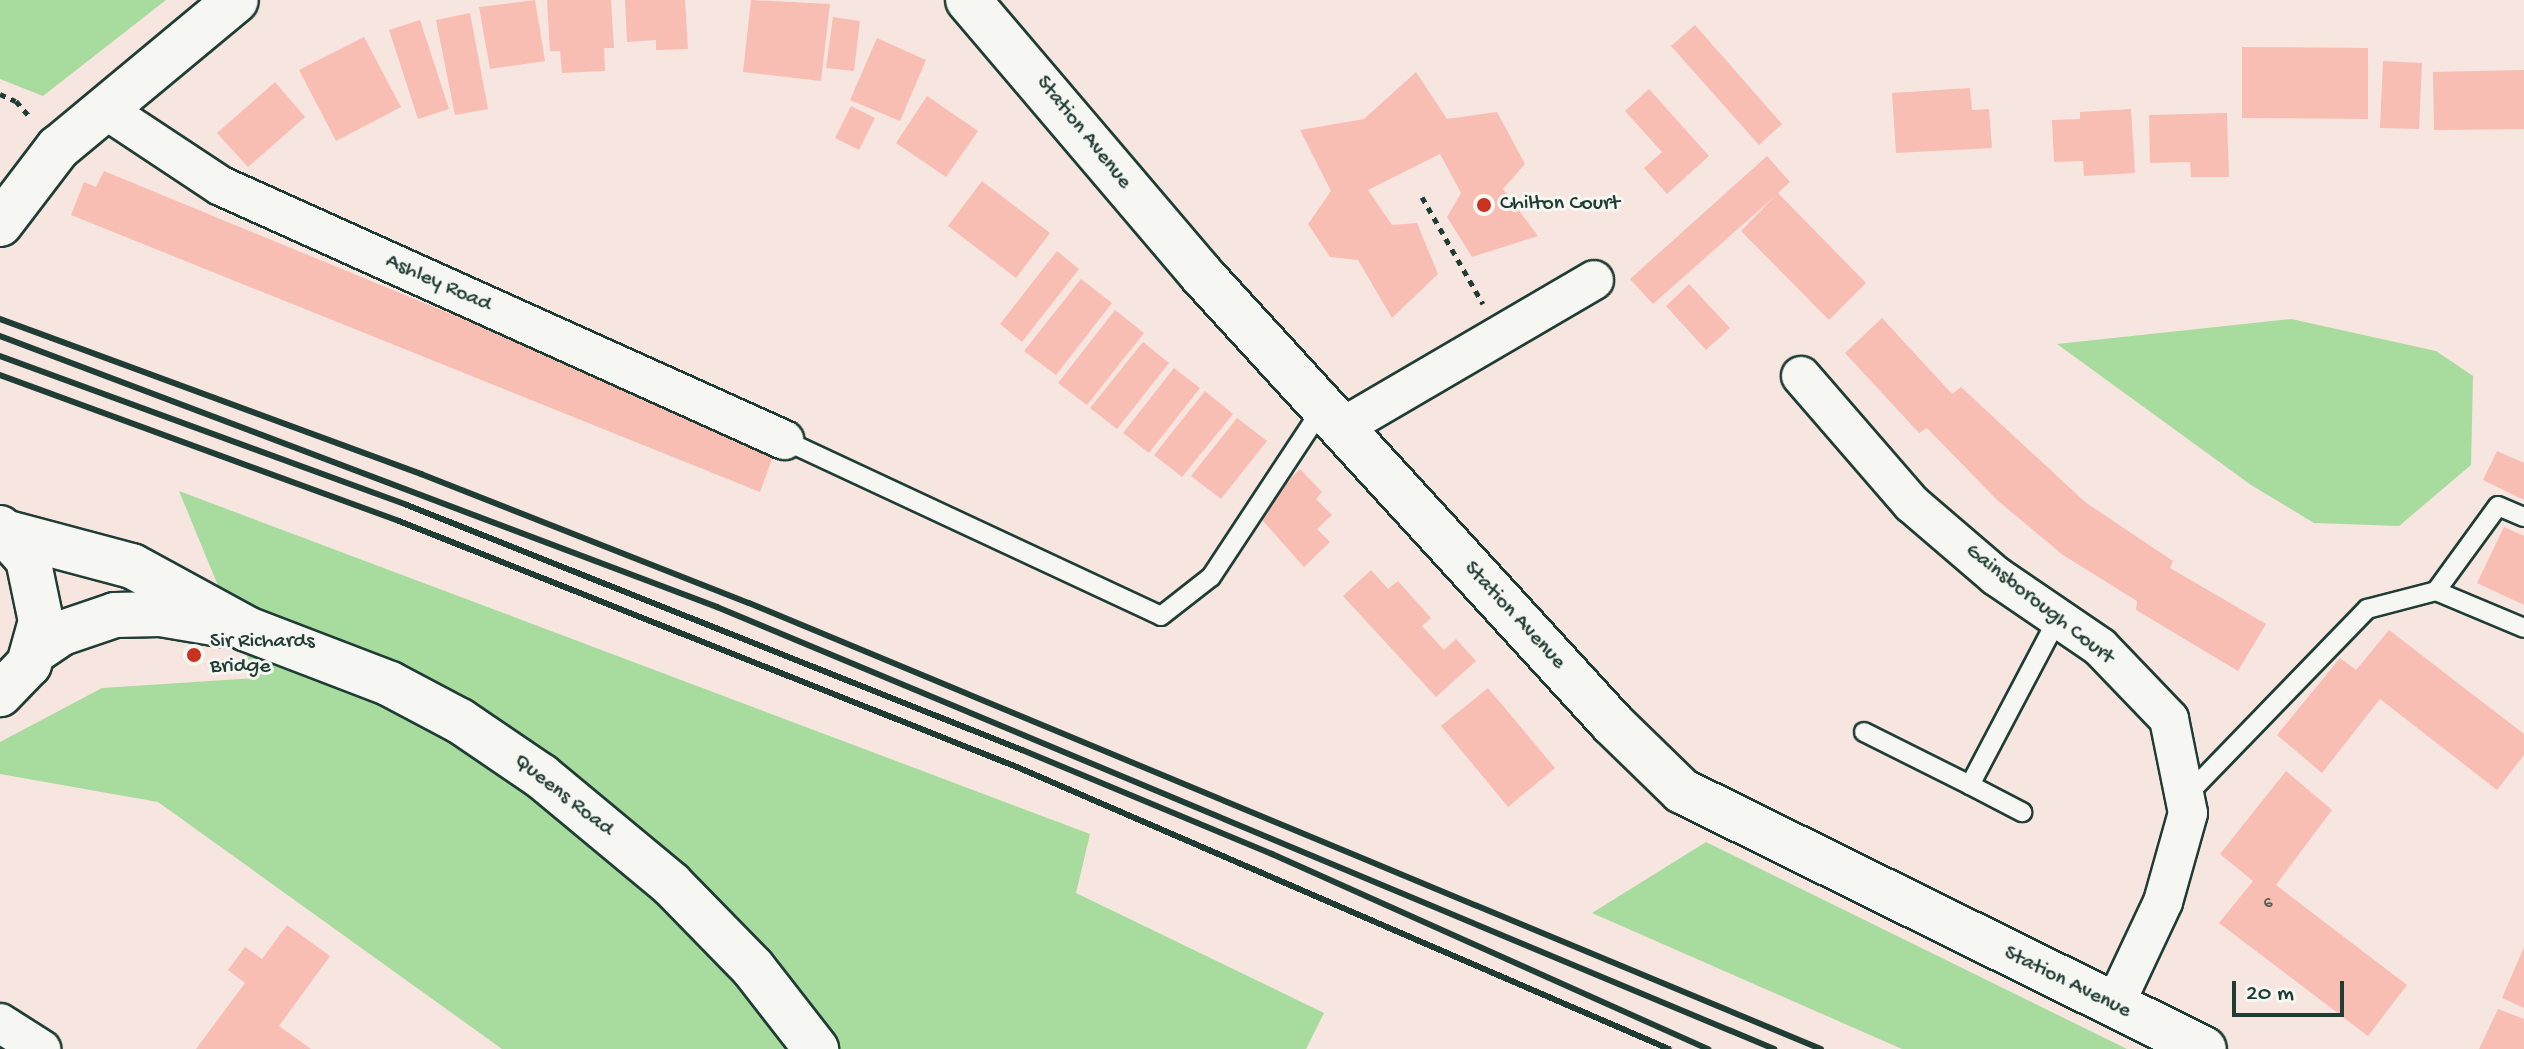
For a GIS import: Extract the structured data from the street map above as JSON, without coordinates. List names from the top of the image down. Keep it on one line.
{"streets":{"main road":["Station Avenue","Queens Road"],"street":["Ashley Road","Gainsborough Court"]},"crossings":[["Station Avenue","Gainsborough Court"]],"places":["Chilton Court","Sir Richards Bridge"],"house_numbers":["6"],"scale_bar":"20 m"}
